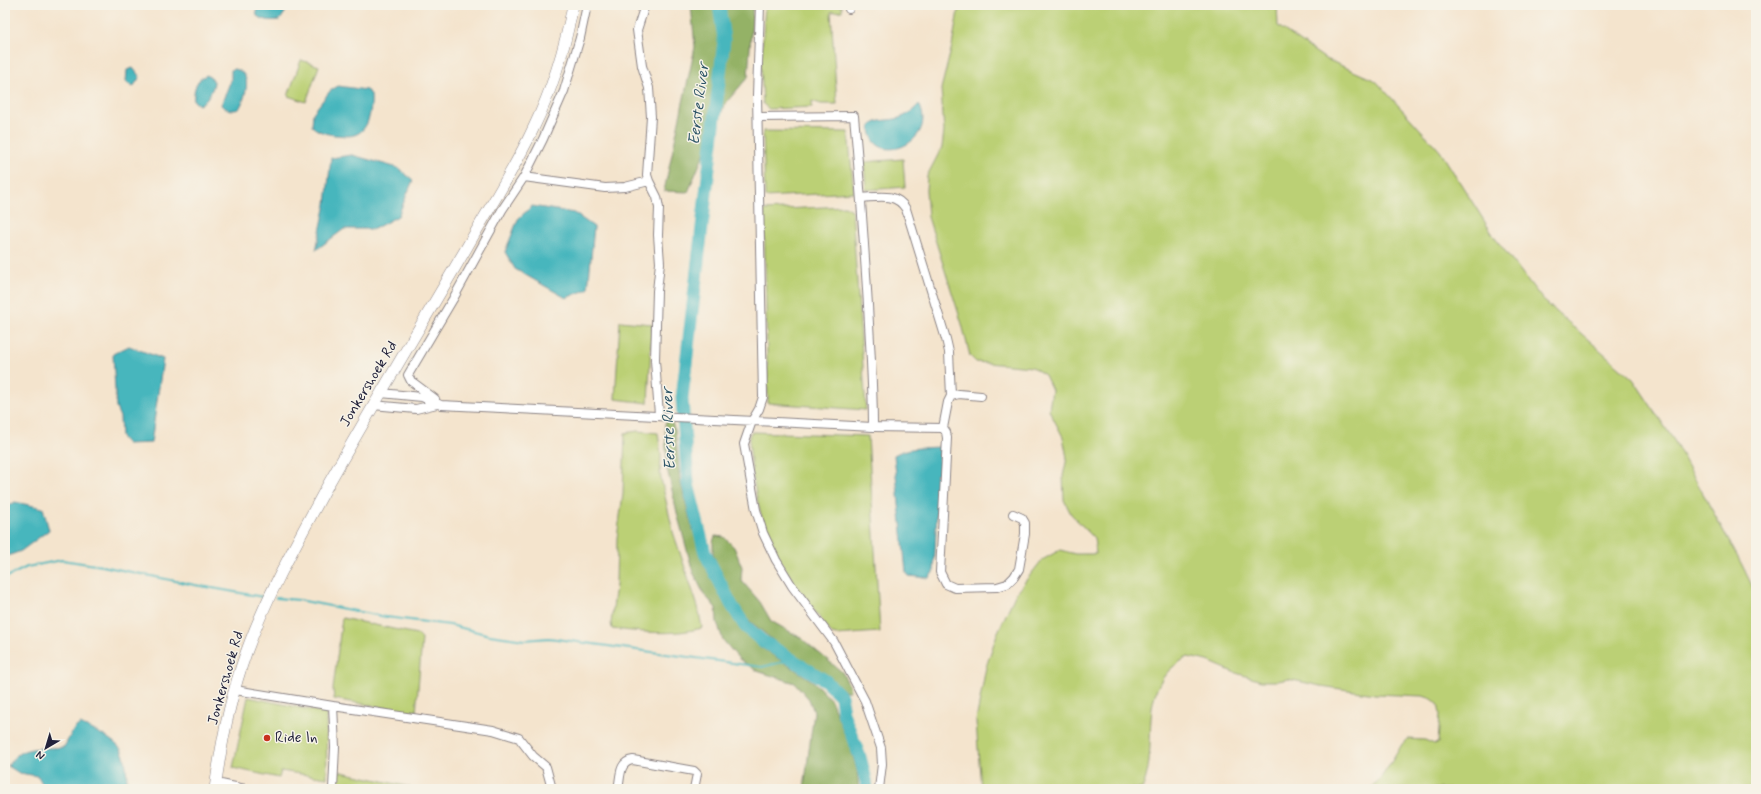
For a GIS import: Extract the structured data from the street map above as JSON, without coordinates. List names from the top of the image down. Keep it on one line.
{"streets":{"street":["Jonkershoek Rd"]},"water":["Eerste River"],"places":["Ride In"],"north":"bottom left"}
